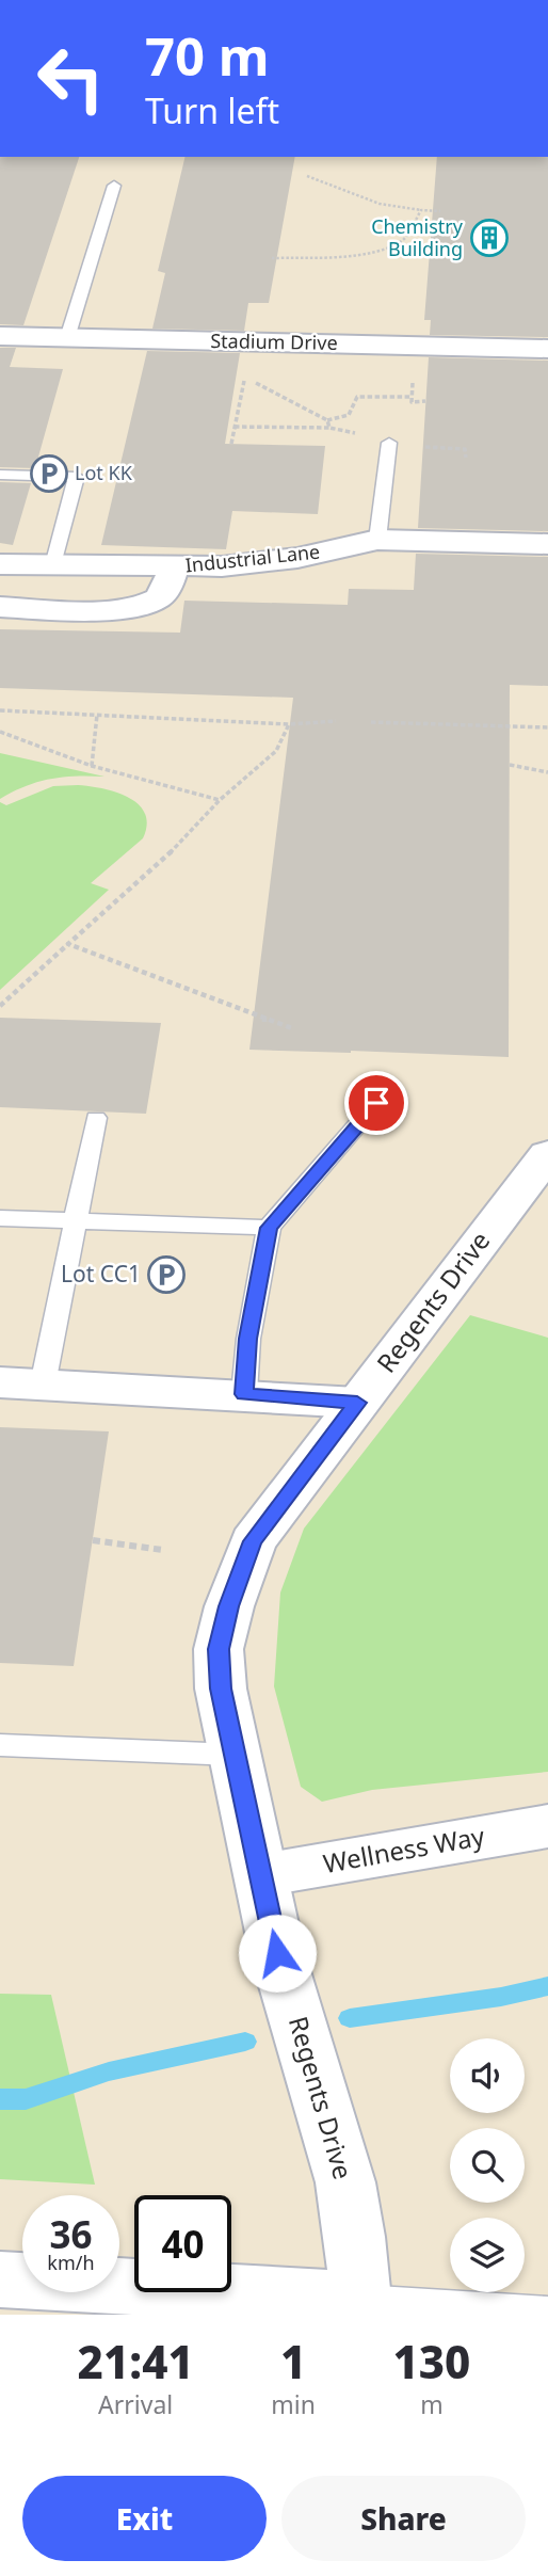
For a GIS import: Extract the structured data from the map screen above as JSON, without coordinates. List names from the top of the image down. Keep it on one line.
{"streets":{"street":["Stadium Drive","Industrial Lane","Regents Drive","Wellness Way"]},"crossings":[["Regents Drive","Wellness Way"]],"places":{"building":["Chemistry Building"],"parking":["Lot KK","Lot CC1"]},"page":{"turn":["70 m","Turn left"],"speed":"36 km/h","limit":"40","eta":["21:41","Arrival","1","min","130","m"],"buttons":["Exit","Share"]}}
